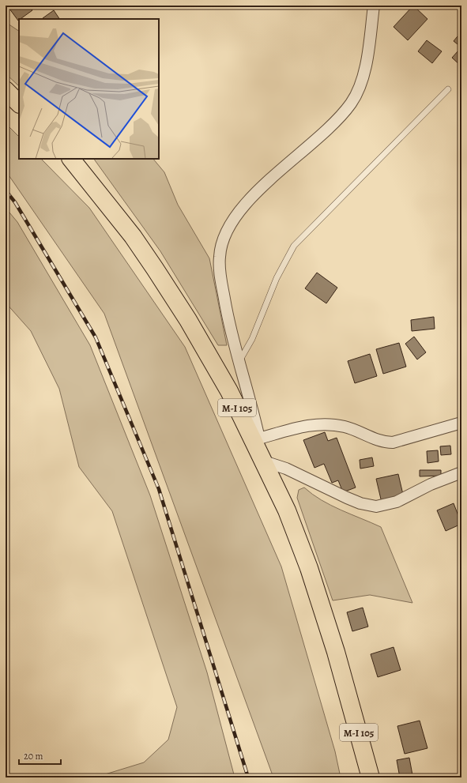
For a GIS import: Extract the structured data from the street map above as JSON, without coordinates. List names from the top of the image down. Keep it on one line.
{"streets":{"main road":["M-I 105"]},"scale_bar":"20 m"}
